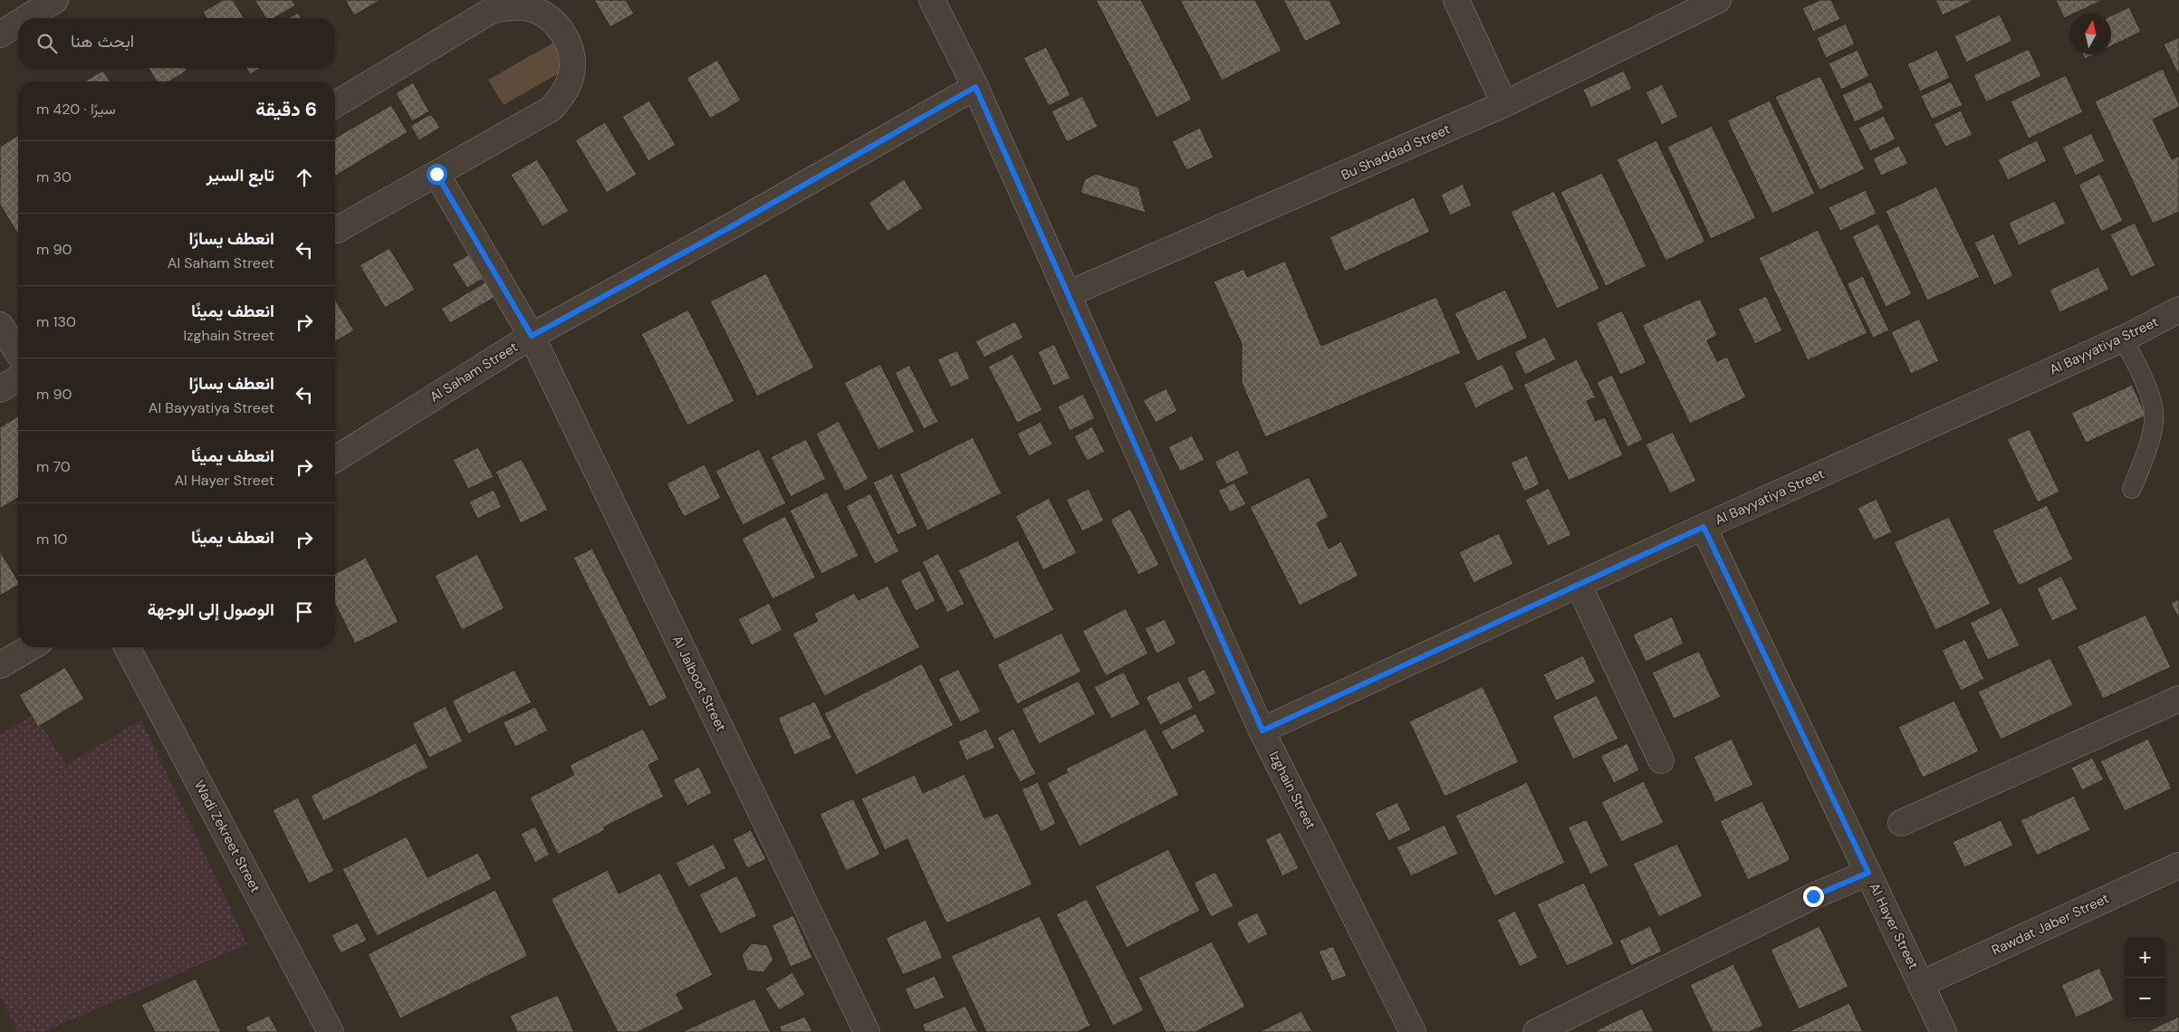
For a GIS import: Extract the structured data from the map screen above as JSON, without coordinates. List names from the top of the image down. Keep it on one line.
{"streets":{"street":["Bu Shaddad Street","Al Bayyatiya Street","Al Saham Street","Al Jalboot Street","Izghain Street","Wadi Zekreet Street","Rawdat Jaber Street","Al Hayer Street"]},"crossings":[["Bu Shaddad Street","Izghain Street"],["Al Bayyatiya Street","Izghain Street"],["Al Bayyatiya Street","Al Hayer Street"],["Al Saham Street","Al Jalboot Street"],["Al Saham Street","Izghain Street"],["Rawdat Jaber Street","Al Hayer Street"]],"north":"top","page":{"search":"ابحث هنا","heading":["6 دقيقة","سيرًا · 420 m"],"list":[["تابع السير","30 m"],["انعطف يسارًا","Al Saham Street","90 m"],["انعطف يمينًا","Izghain Street","130 m"],["انعطف يسارًا","Al Bayyatiya Street","90 m"],["انعطف يمينًا","Al Hayer Street","70 m"],["انعطف يمينًا","10 m"],"الوصول إلى الوجهة"],"map_buttons":["+","−"]}}
